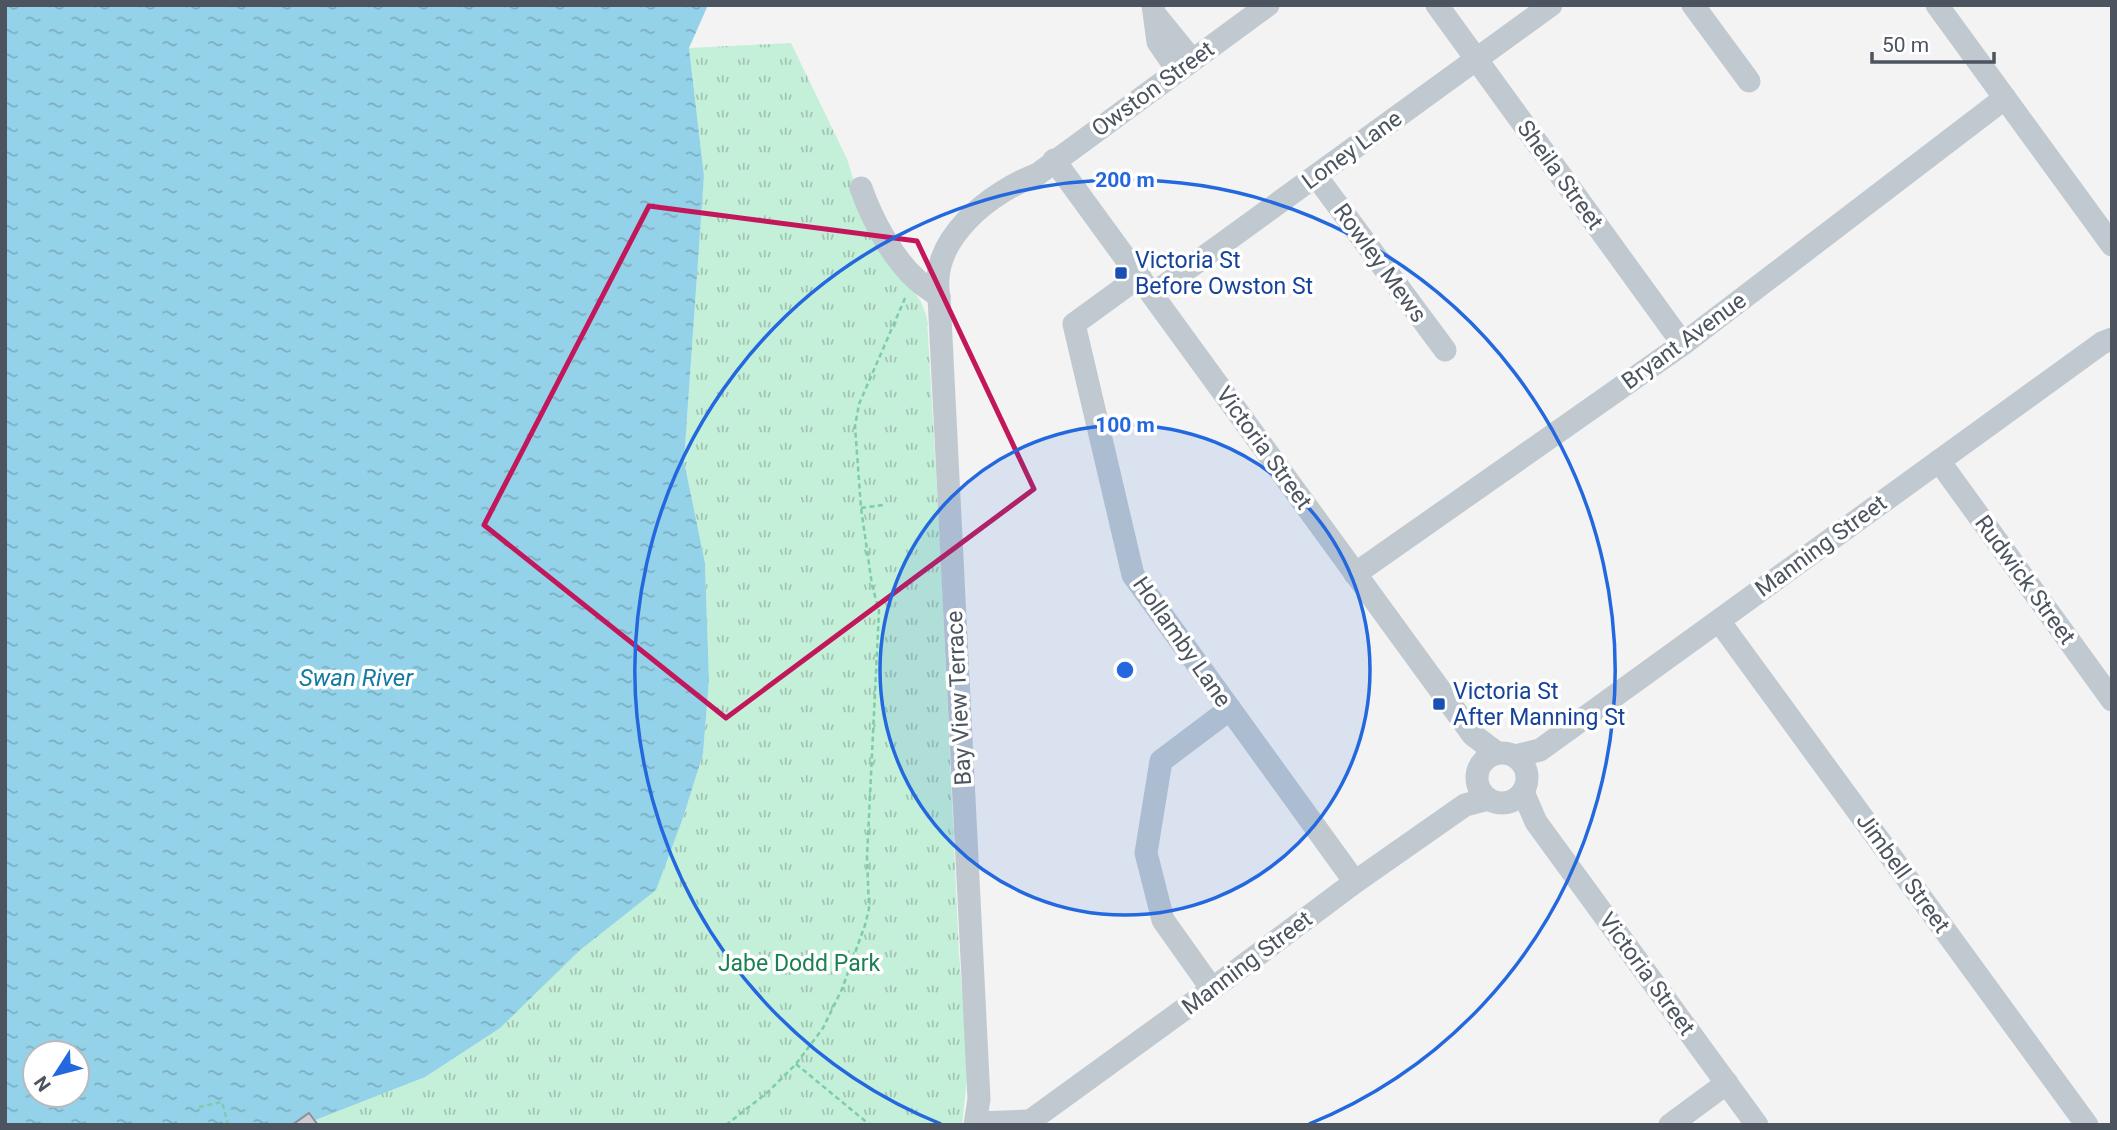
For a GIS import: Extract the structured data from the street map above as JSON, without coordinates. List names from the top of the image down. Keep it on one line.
{"streets":{"street":["Owston Street","Loney Lane","Sheila Street","Rowley Mews","Bryant Avenue","Victoria Street","Manning Street","Rudwick Street","Hollamby Lane","Bay View Terrace","Jimbell Street"]},"crossings":[["Owston Street","Victoria Street"],["Owston Street","Bay View Terrace"],["Loney Lane","Sheila Street"],["Loney Lane","Rowley Mews"],["Loney Lane","Victoria Street"],["Loney Lane","Hollamby Lane"],["Sheila Street","Bryant Avenue"],["Bryant Avenue","Victoria Street"],["Victoria Street","Manning Street"],["Victoria Street","Hollamby Lane"],["Manning Street","Rudwick Street"],["Manning Street","Hollamby Lane"],["Manning Street","Bay View Terrace"],["Manning Street","Jimbell Street"]],"water":["Swan River"],"parks":["Jabe Dodd Park"],"places":{"transit":["Victoria St Before Owston St","Victoria St After Manning St"]},"scale_bar":"50 m","north":"bottom left","rings":["200 m","100 m"]}
